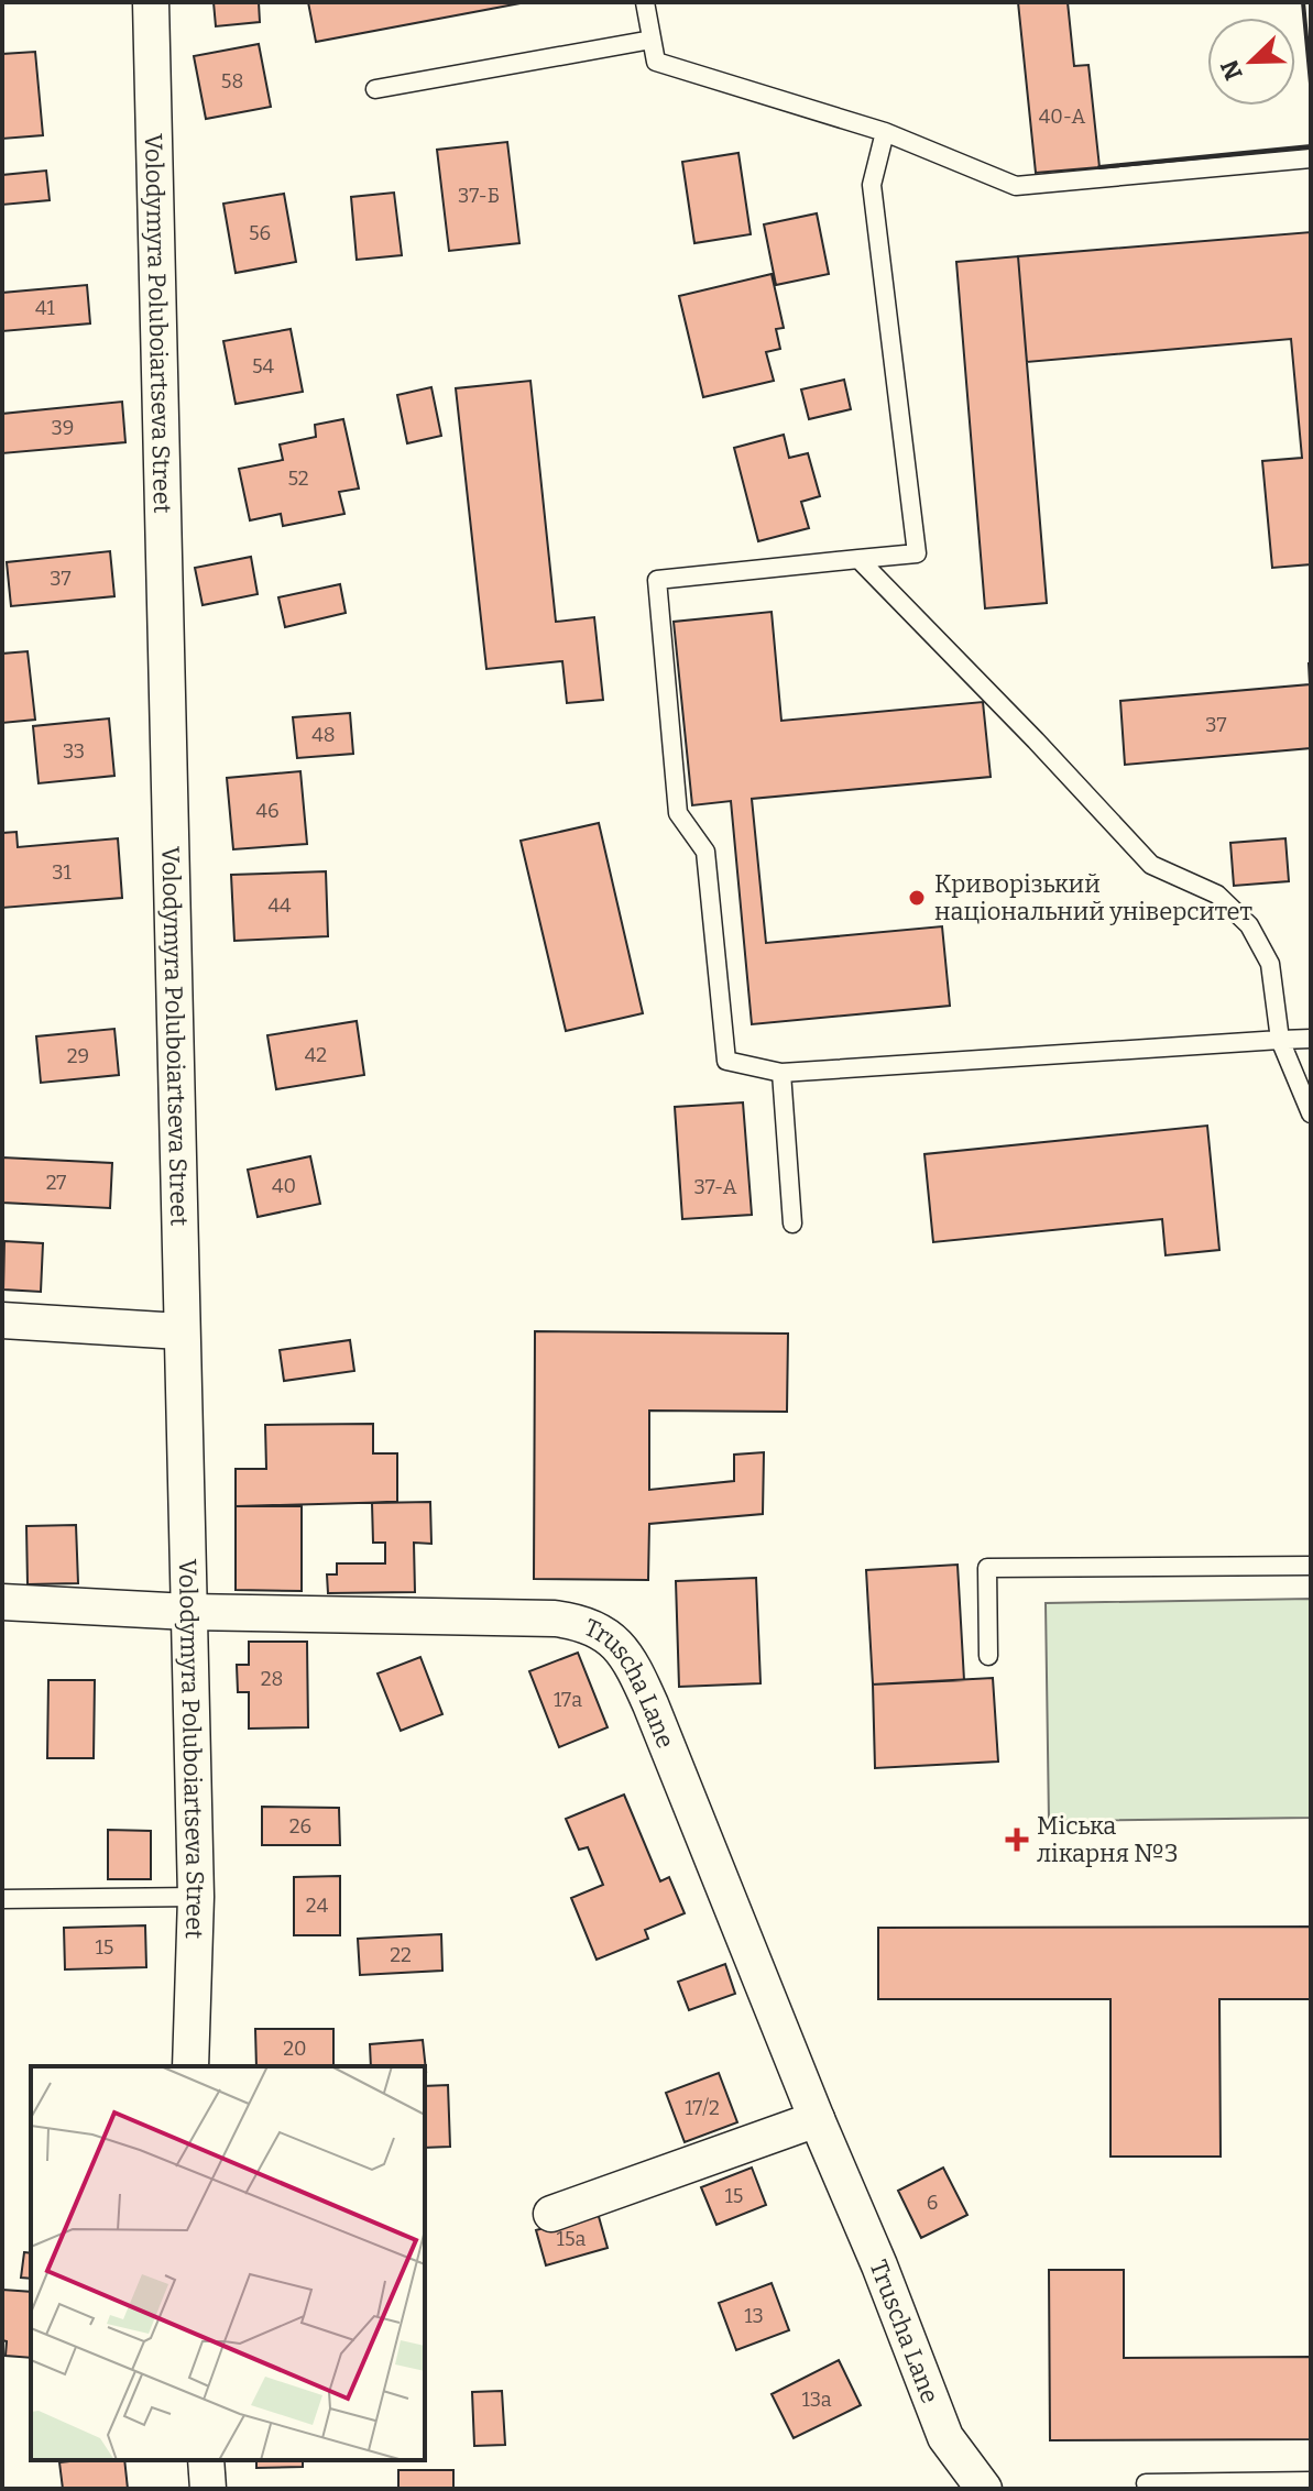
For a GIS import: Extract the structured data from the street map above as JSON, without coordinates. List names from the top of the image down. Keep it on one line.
{"streets":{"street":["Volodymyra Poluboiartseva Street","Truscha Lane"]},"crossings":[["Volodymyra Poluboiartseva Street","Truscha Lane"]],"places":{"other":["Криворізький національний університет"],"health":["Міська лікарня №3"]},"house_numbers":["58","40-А","37-Б","56","41","54","39","52","37","37","48","33","46","31","44","42","29","27","40","37-А","28","17а","26","24","15","22","20","17/2","15","6","15а","13","13а"],"north":"bottom left"}
